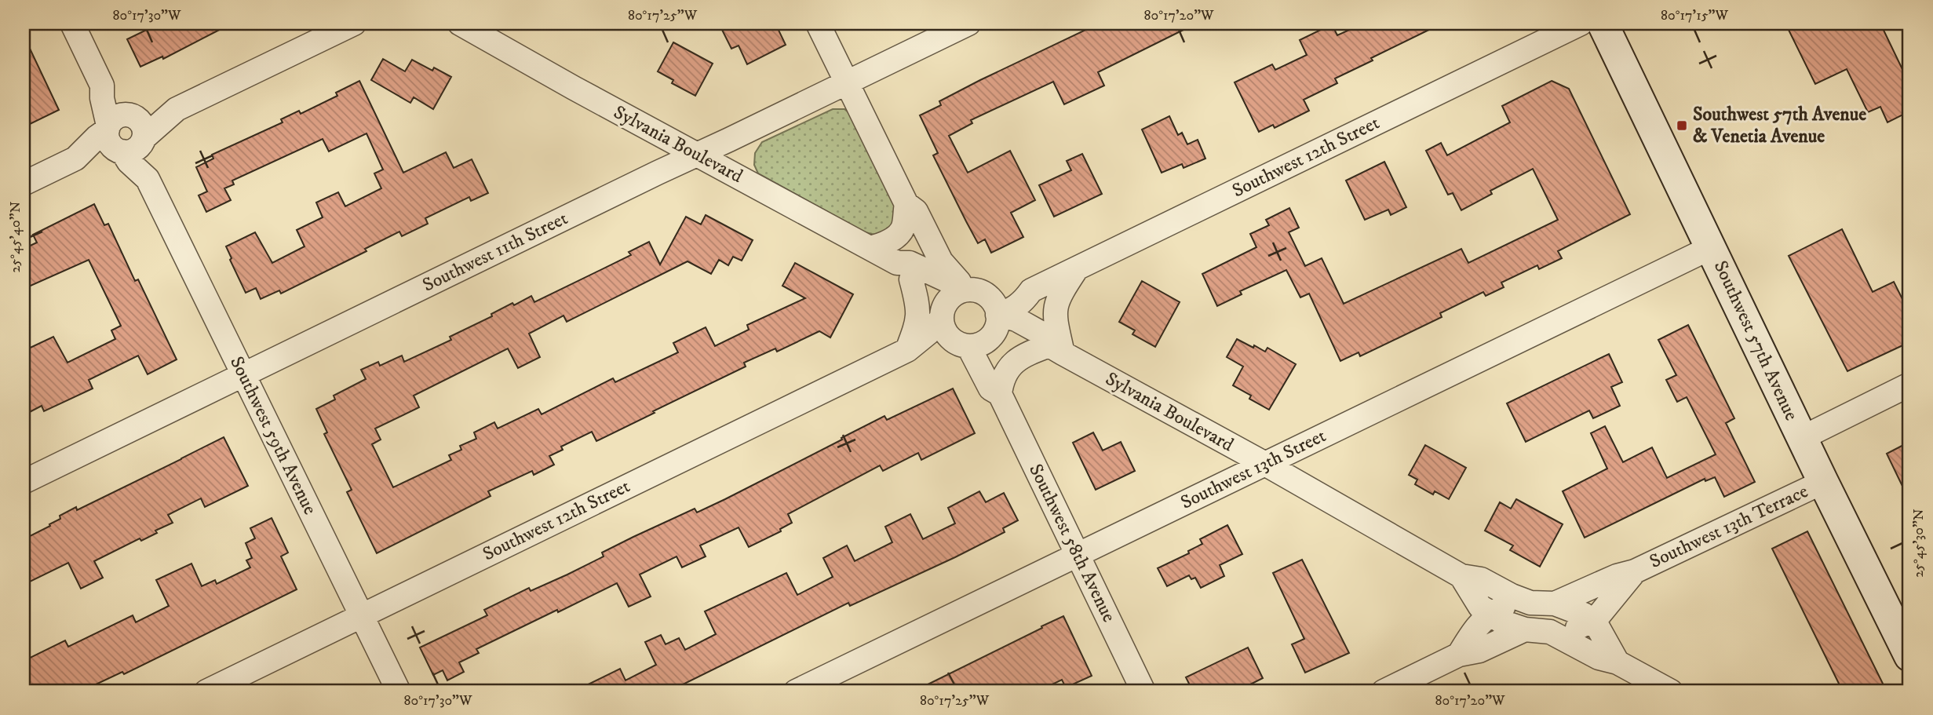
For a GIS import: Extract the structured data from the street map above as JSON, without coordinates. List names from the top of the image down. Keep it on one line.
{"streets":{"main road":["Southwest 57th Avenue"],"street":["Sylvania Boulevard","Southwest 12th Street","Southwest 11th Street","Southwest 59th Avenue","Southwest 13th Street","Southwest 13th Terrace","Southwest 58th Avenue"]},"crossings":[["Sylvania Boulevard","Southwest 12th Street"],["Sylvania Boulevard","Southwest 11th Street"],["Sylvania Boulevard","Southwest 13th Street"],["Sylvania Boulevard","Southwest 13th Terrace"],["Sylvania Boulevard","Southwest 58th Avenue"],["Southwest 12th Street","Southwest 59th Avenue"],["Southwest 12th Street","Southwest 58th Avenue"],["Southwest 11th Street","Southwest 59th Avenue"],["Southwest 57th Avenue","Southwest 13th Street"],["Southwest 57th Avenue","Southwest 13th Terrace"],["Southwest 13th Street","Southwest 58th Avenue"]],"places":{"transit":["Southwest 57th Avenue & Venetia Avenue"]},"coordinates":["80°17'30\"W","80°17'25\"W","80°17'20\"W","80°17'15\"W","25°45'40\"N","25°45'30\"N"]}
